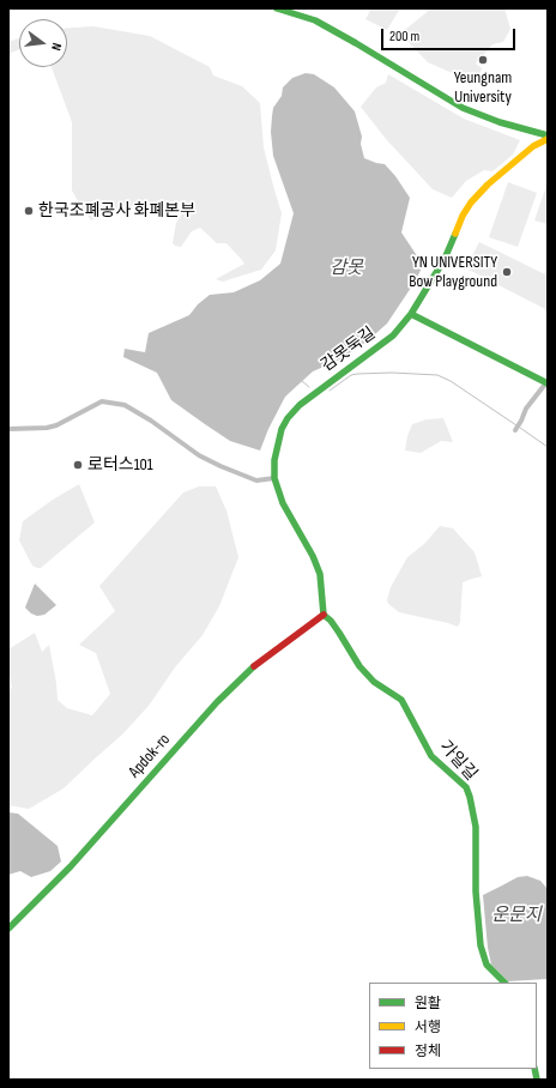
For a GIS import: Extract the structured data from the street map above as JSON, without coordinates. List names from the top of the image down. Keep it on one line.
{"streets":{"street":["감못둑길","Apdok-ro","가일길"]},"crossings":[["감못둑길","Apdok-ro"],["감못둑길","가일길"],["Apdok-ro","가일길"]],"water":["감못","운문지"],"places":["Yeungnam University","한국조폐공사 화폐본부","YN UNIVERSITY Bow Playground","로터스101"],"legend":["원활","서행","정체"],"scale_bar":"200 m","north":"right"}
